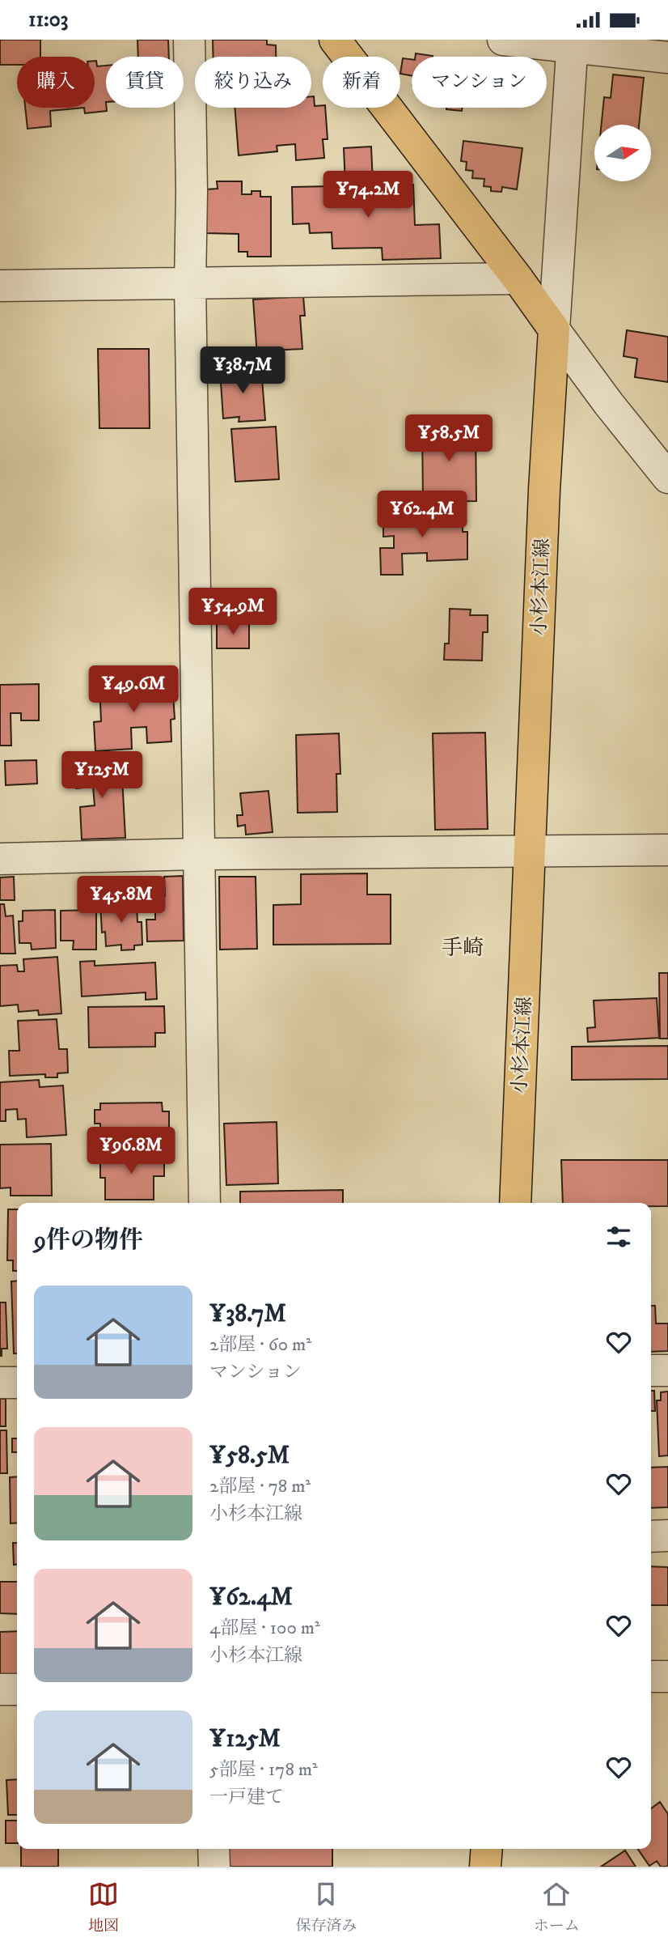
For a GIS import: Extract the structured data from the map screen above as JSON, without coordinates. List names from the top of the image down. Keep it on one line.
{"streets":{"main road":["小杉本江線"]},"districts":["手崎"],"north":"right","page":{"status":"11:03","chip":["購入","賃貸","絞り込み","新着","マンション"],"price":["¥74.2M","¥38.7M","¥58.5M","¥62.4M","¥54.9M","¥49.6M","¥125M","¥45.8M","¥96.8M"],"heading":"9件の物件","list":[{"name":"¥38.7M","note":"2部屋 · 60 m² · マンション"},{"name":"¥58.5M","note":"2部屋 · 78 m² · 小杉本江線"},{"name":"¥62.4M","note":"4部屋 · 100 m² · 小杉本江線"},{"name":"¥125M","note":"5部屋 · 178 m² · 一戸建て"}],"tabs":["地図","保存済み","ホーム"]}}
